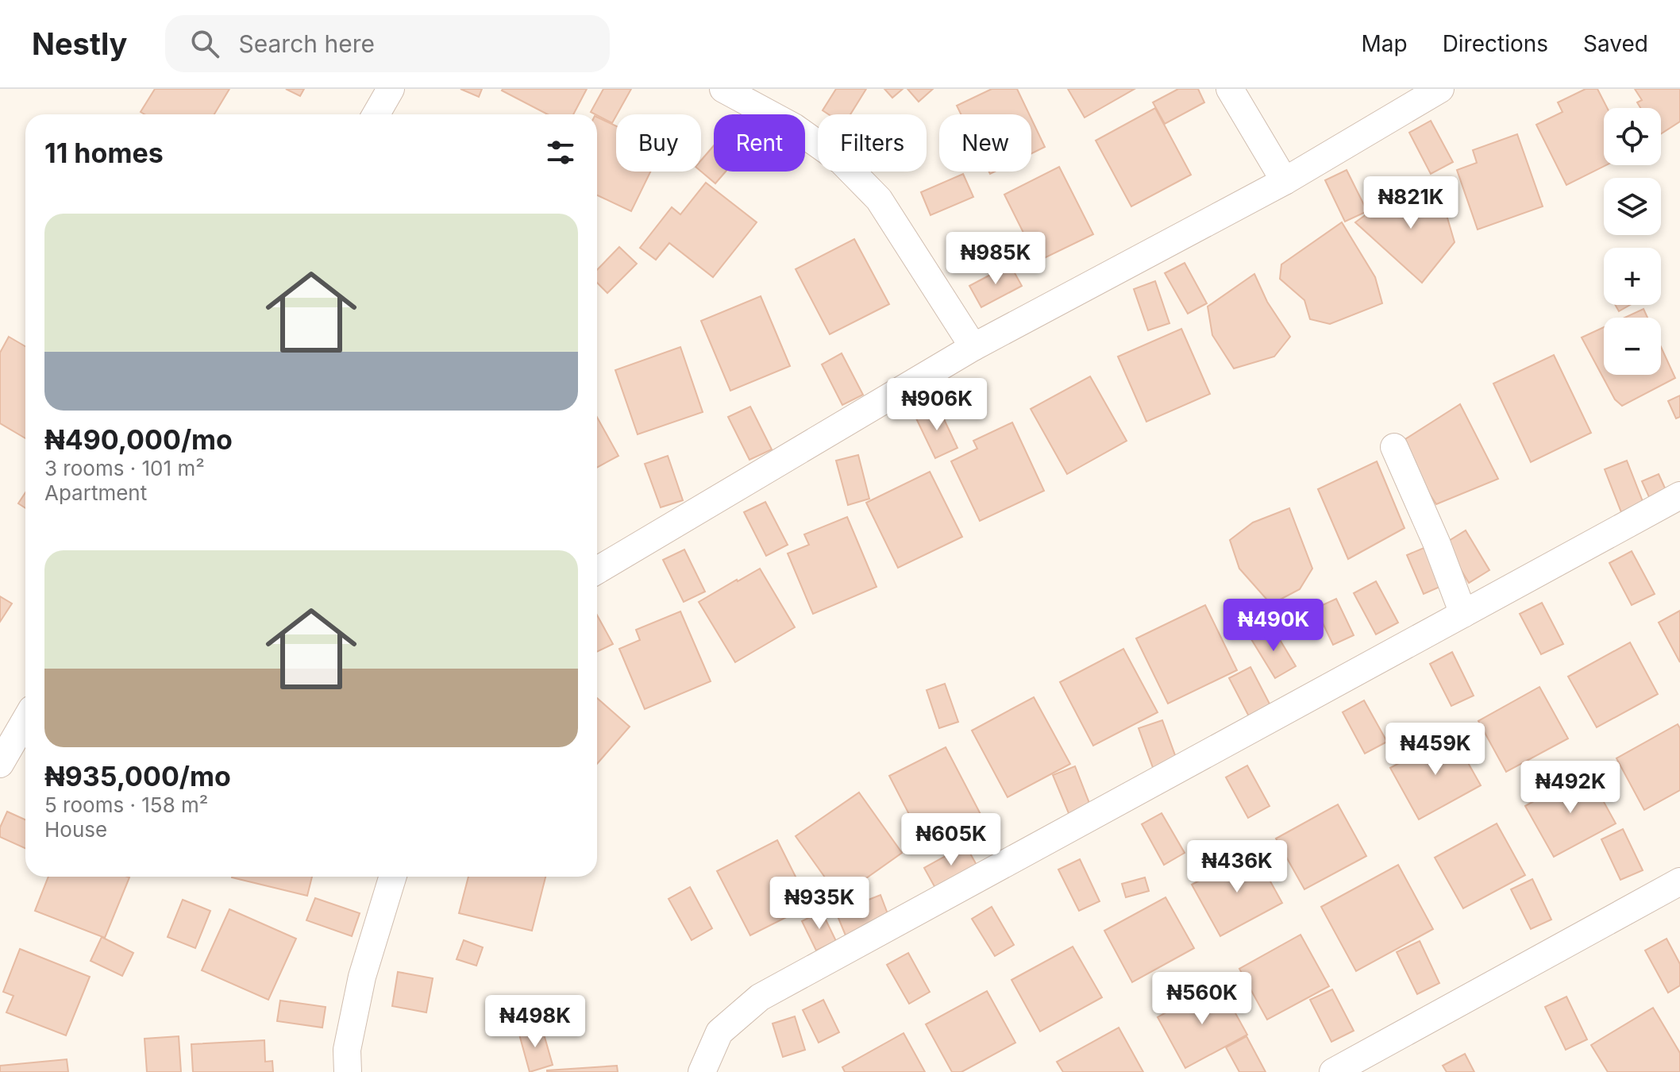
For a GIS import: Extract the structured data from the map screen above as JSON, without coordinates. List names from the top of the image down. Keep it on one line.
{"page":{"header":"Nestly","search":"Search here","nav":["Map","Directions","Saved"],"map_buttons":["+","−"],"chip":["Buy","Rent","Filters","New"],"heading":"11 homes","price":["₦821K","₦985K","₦906K","₦490K","₦459K","₦492K","₦605K","₦436K","₦935K","₦560K","₦498K"],"list":[{"name":"₦490,000/mo","note":"3 rooms · 101 m² · Apartment"},{"name":"₦935,000/mo","note":"5 rooms · 158 m² · House"}]}}
